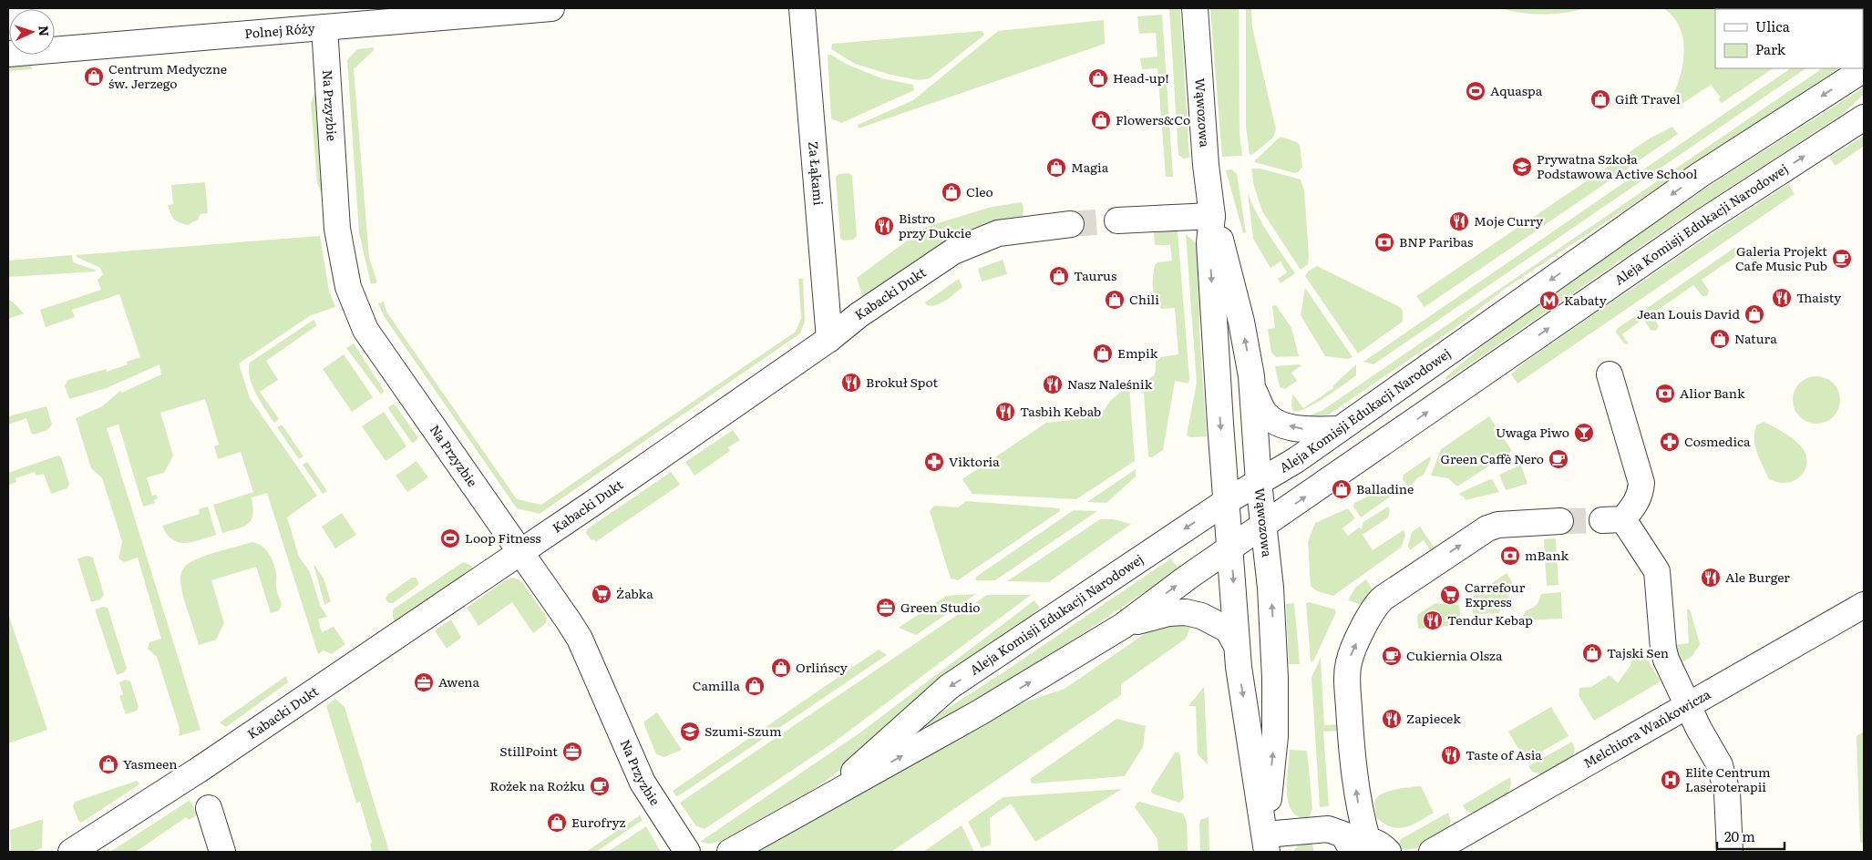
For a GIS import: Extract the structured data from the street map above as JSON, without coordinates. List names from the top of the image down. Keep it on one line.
{"streets":{"street":["Polnej Róży","Na Przyzbie","Wąwozowa","Za Łąkami","Aleja Komisji Edukacji Narodowej","Kabacki Dukt","Melchiora Wańkowicza"]},"crossings":[["Polnej Róży","Na Przyzbie"],["Na Przyzbie","Kabacki Dukt"],["Wąwozowa","Aleja Komisji Edukacji Narodowej"],["Za Łąkami","Kabacki Dukt"]],"places":{"shop":["Centrum Medyczne św. Jerzego","Head-up!","Gift Travel","Flowers&Co","Magia","Cleo","Taurus","Chili","Jean Louis David","Natura","Empik","Balladine","Tajski Sen","Orlińscy","Camilla","Yasmeen","Eurofryz"],"sports":["Aquaspa","Loop Fitness"],"school or university":["Prywatna Szkoła Podstawowa Active School","Szumi-Szum"],"restaurant":["Moje Curry","Bistro przy Dukcie","Thaisty","Brokuł Spot","Nasz Naleśnik","Tasbih Kebab","Ale Burger","Tendur Kebap","Zapiecek","Taste of Asia"],"bank":["BNP Paribas","Alior Bank","mBank"],"cafe":["Galeria Projekt Cafe Music Pub","Green Caffè Nero","Cukiernia Olsza","Rożek na Rożku"],"metro station":["Kabaty"],"bar":["Uwaga Piwo"],"pharmacy":["Cosmedica","Viktoria"],"supermarket":["Żabka","Carrefour Express"],"office":["Green Studio","Awena","StillPoint"],"hospital":["Elite Centrum Laseroterapii"]},"legend":["Ulica","Park"],"scale_bar":"20 m","north":"right"}
